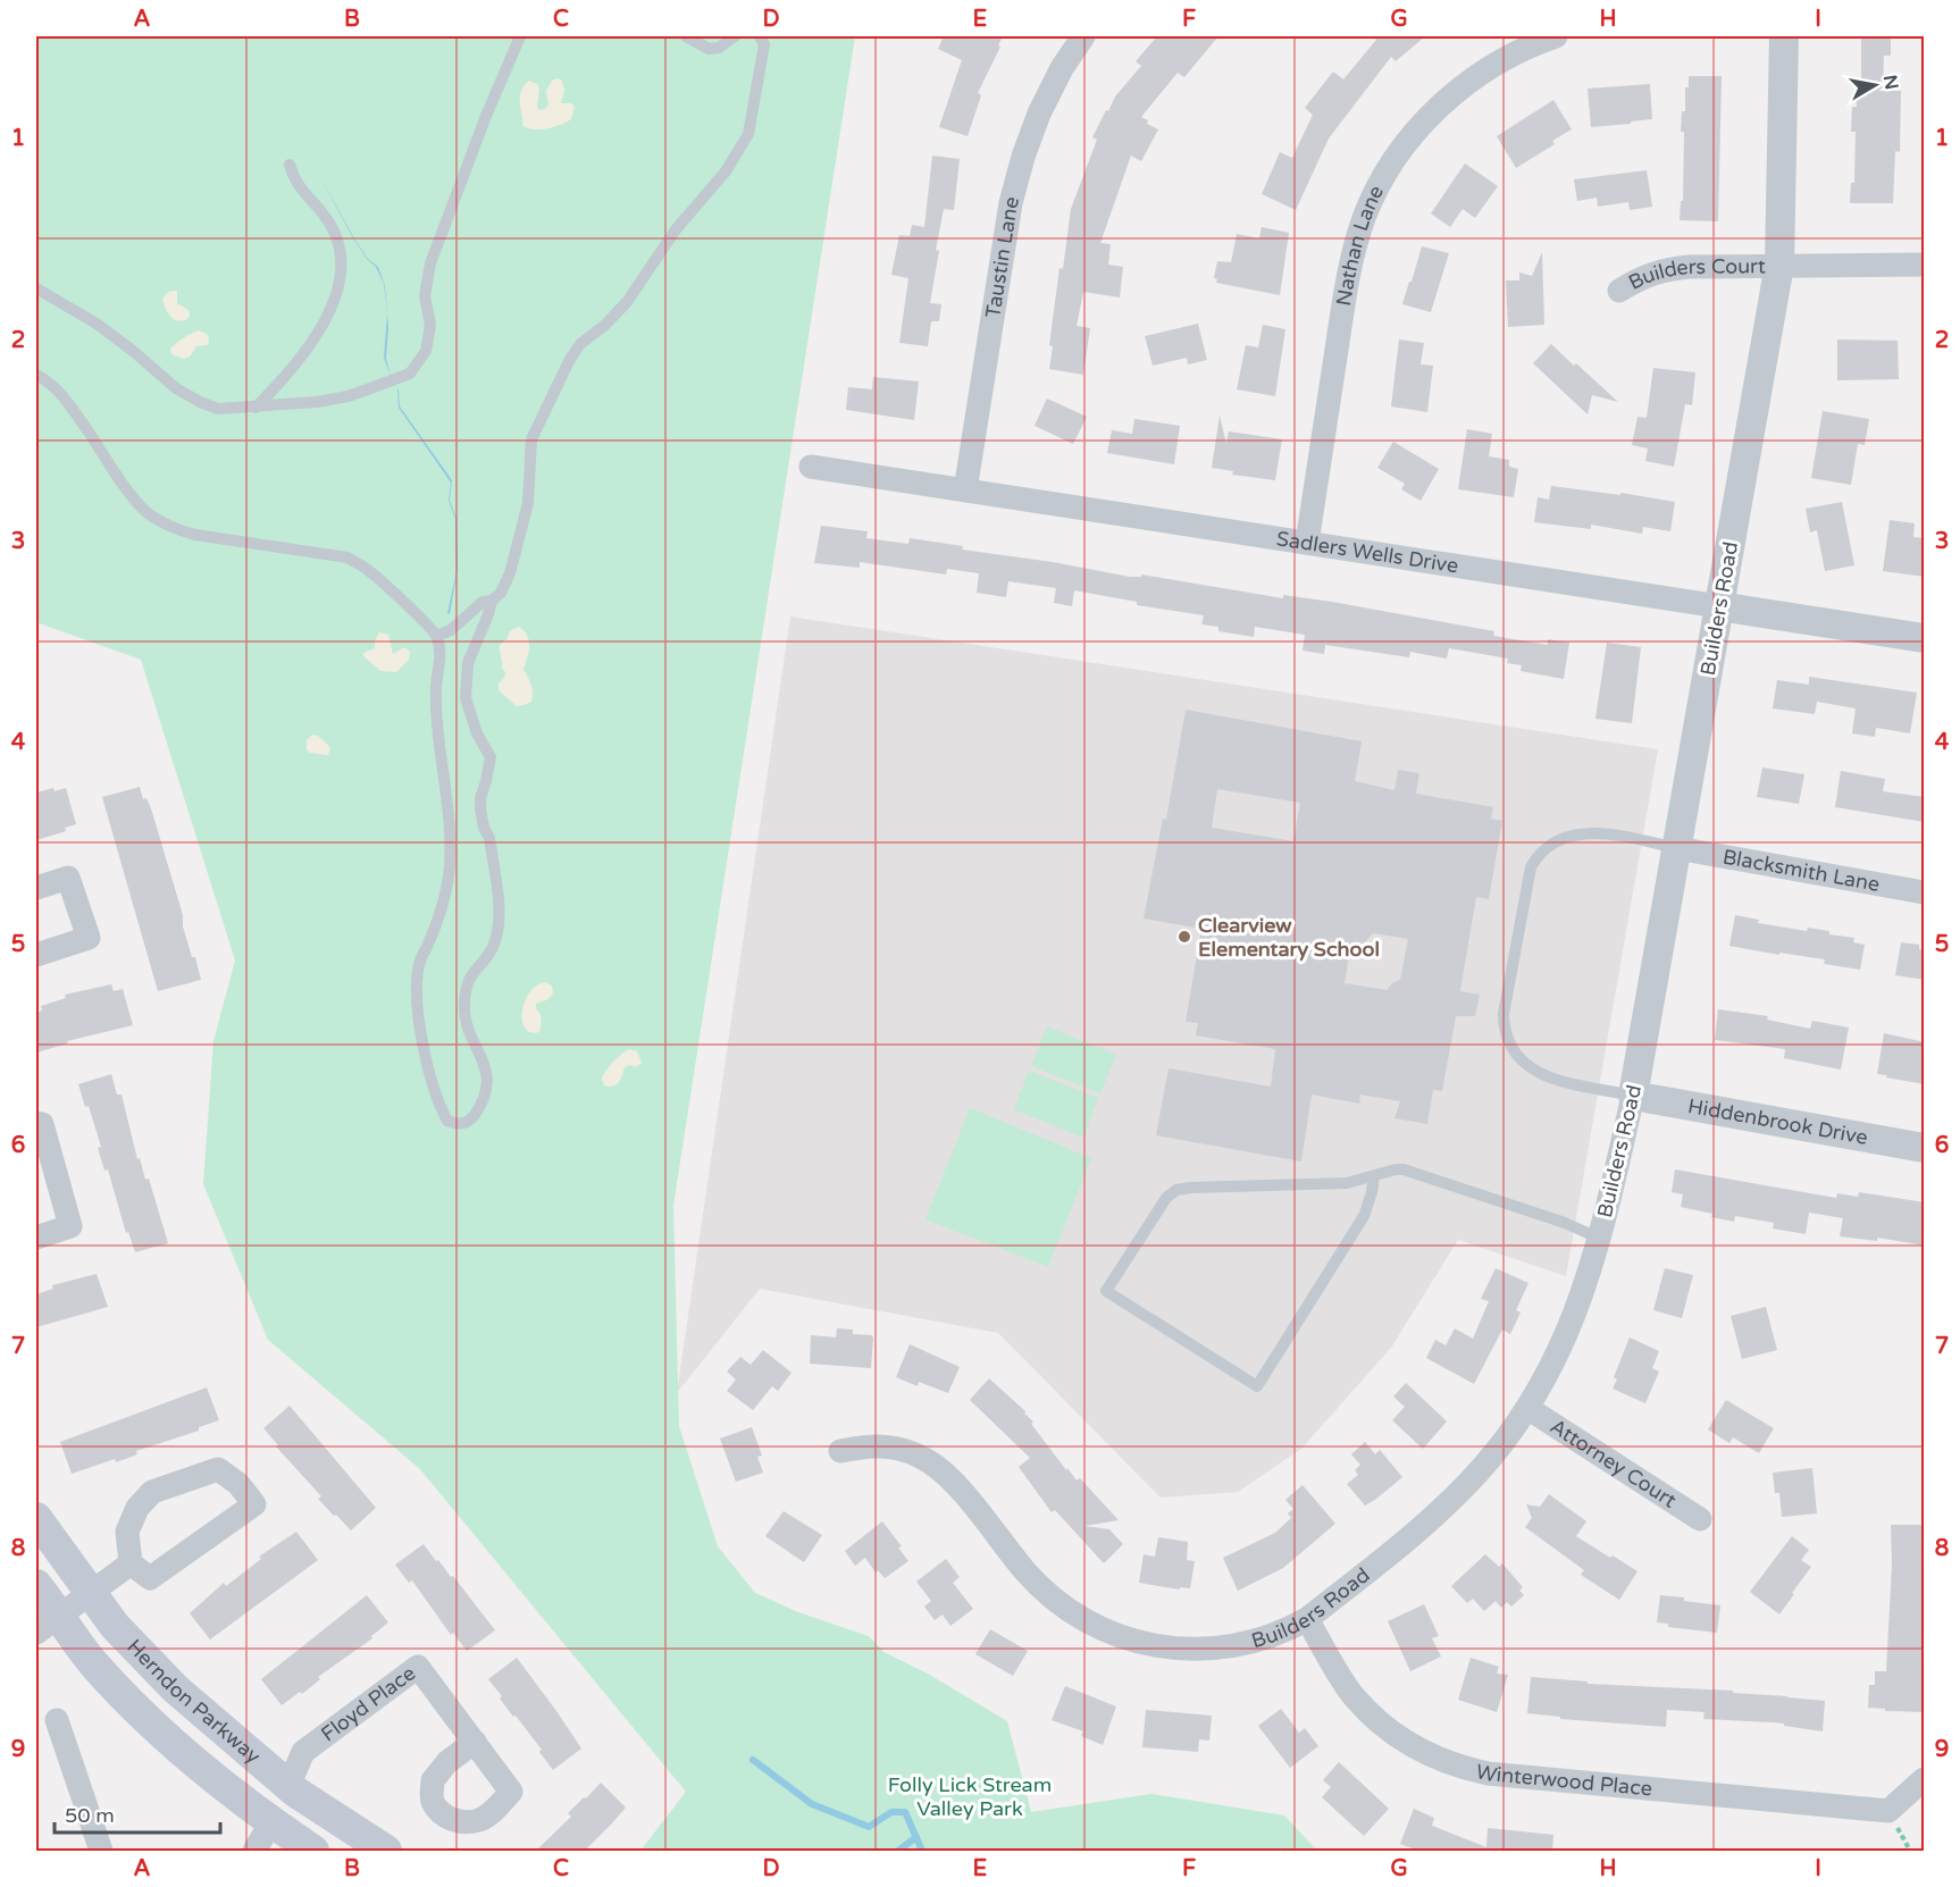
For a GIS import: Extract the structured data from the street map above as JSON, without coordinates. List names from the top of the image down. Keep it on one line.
{"streets":{"main road":["Herndon Parkway"],"street":["Nathan Lane","Taustin Lane","Builders Court","Sadlers Wells Drive","Builders Road","Blacksmith Lane","Hiddenbrook Drive","Attorney Court","Floyd Place","Winterwood Place"]},"crossings":[["Nathan Lane","Sadlers Wells Drive"],["Taustin Lane","Sadlers Wells Drive"],["Builders Court","Builders Road"],["Sadlers Wells Drive","Builders Road"],["Builders Road","Blacksmith Lane"],["Builders Road","Hiddenbrook Drive"],["Builders Road","Attorney Court"],["Builders Road","Winterwood Place"],["Herndon Parkway","Floyd Place"]],"parks":["Folly Lick Stream Valley Park"],"places":["Clearview Elementary School"],"scale_bar":"50 m","north":"right","grid":{"columns":["A","B","C","D","E","F","G","H","I"],"rows":["1","2","3","4","5","6","7","8","9"]}}
